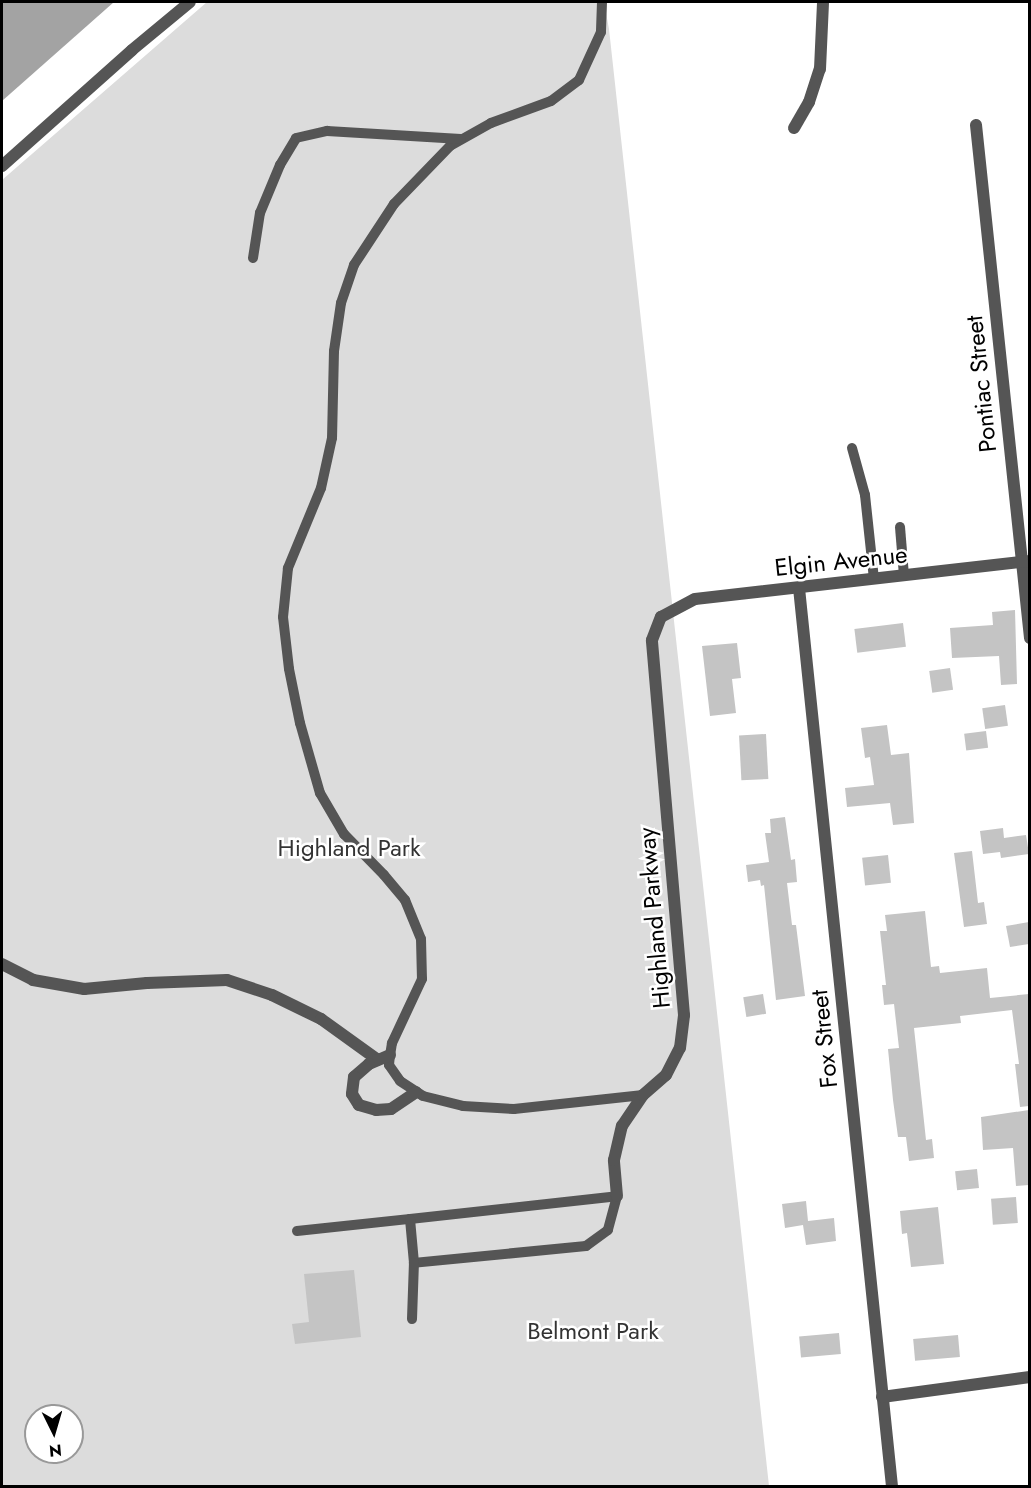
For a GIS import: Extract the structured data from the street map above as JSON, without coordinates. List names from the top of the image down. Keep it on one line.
{"streets":{"street":["Pontiac Street","Elgin Avenue","Highland Parkway","Fox Street"]},"crossings":[["Pontiac Street","Elgin Avenue"],["Elgin Avenue","Highland Parkway"],["Elgin Avenue","Fox Street"]],"parks":["Highland Park","Belmont Park"],"north":"bottom"}
